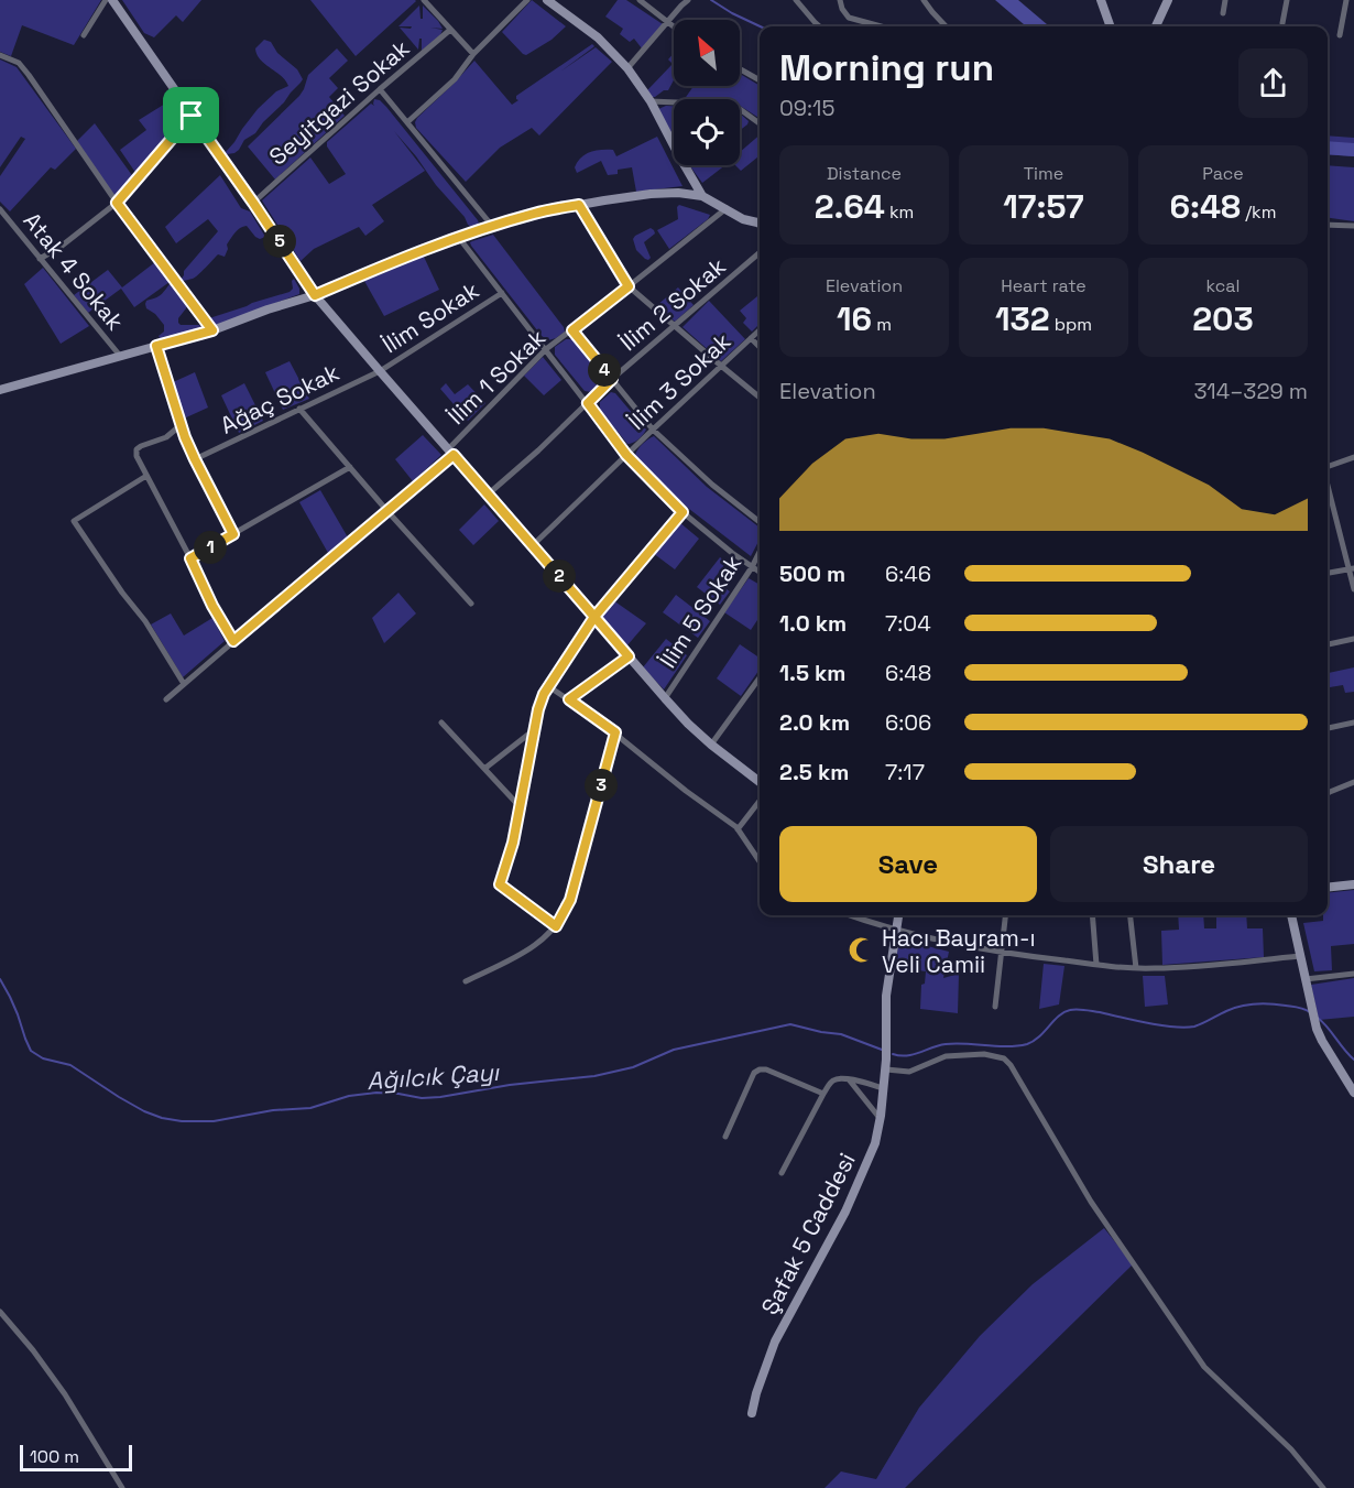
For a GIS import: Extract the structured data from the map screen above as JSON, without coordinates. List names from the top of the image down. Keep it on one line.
{"streets":{"street":["Seyitgazi Sokak","Atak 4 Sokak","İlim 2 Sokak","İlim Sokak","İlim 1 Sokak","İlim 3 Sokak","Ağaç Sokak","İlim 5 Sokak","Şafak 5 Caddesi"]},"crossings":[["İlim Sokak","Ağaç Sokak"]],"water":["Ağılcık Çayı"],"places":{"mosque":["Hacı Bayram-ı Veli Camii"]},"scale_bar":"100 m","north":"top left","page":{"heading":["Morning run","09:15"],"stats":[["Distance","2.64 km"],["Time","17:57"],["Pace","6:48 /km"],["Elevation","16 m"],["Heart rate","132 bpm"],["kcal","203"]],"pins":["5","4","1","2","3"],"chart":["Elevation","314–329 m"],"list":[{"name":"500 m","note":"6:46"},{"name":"1.0 km","note":"7:04"},{"name":"1.5 km","note":"6:48"},{"name":"2.0 km","note":"6:06"},{"name":"2.5 km","note":"7:17"}],"buttons":["Save","Share"],"scale":"100 m"}}
